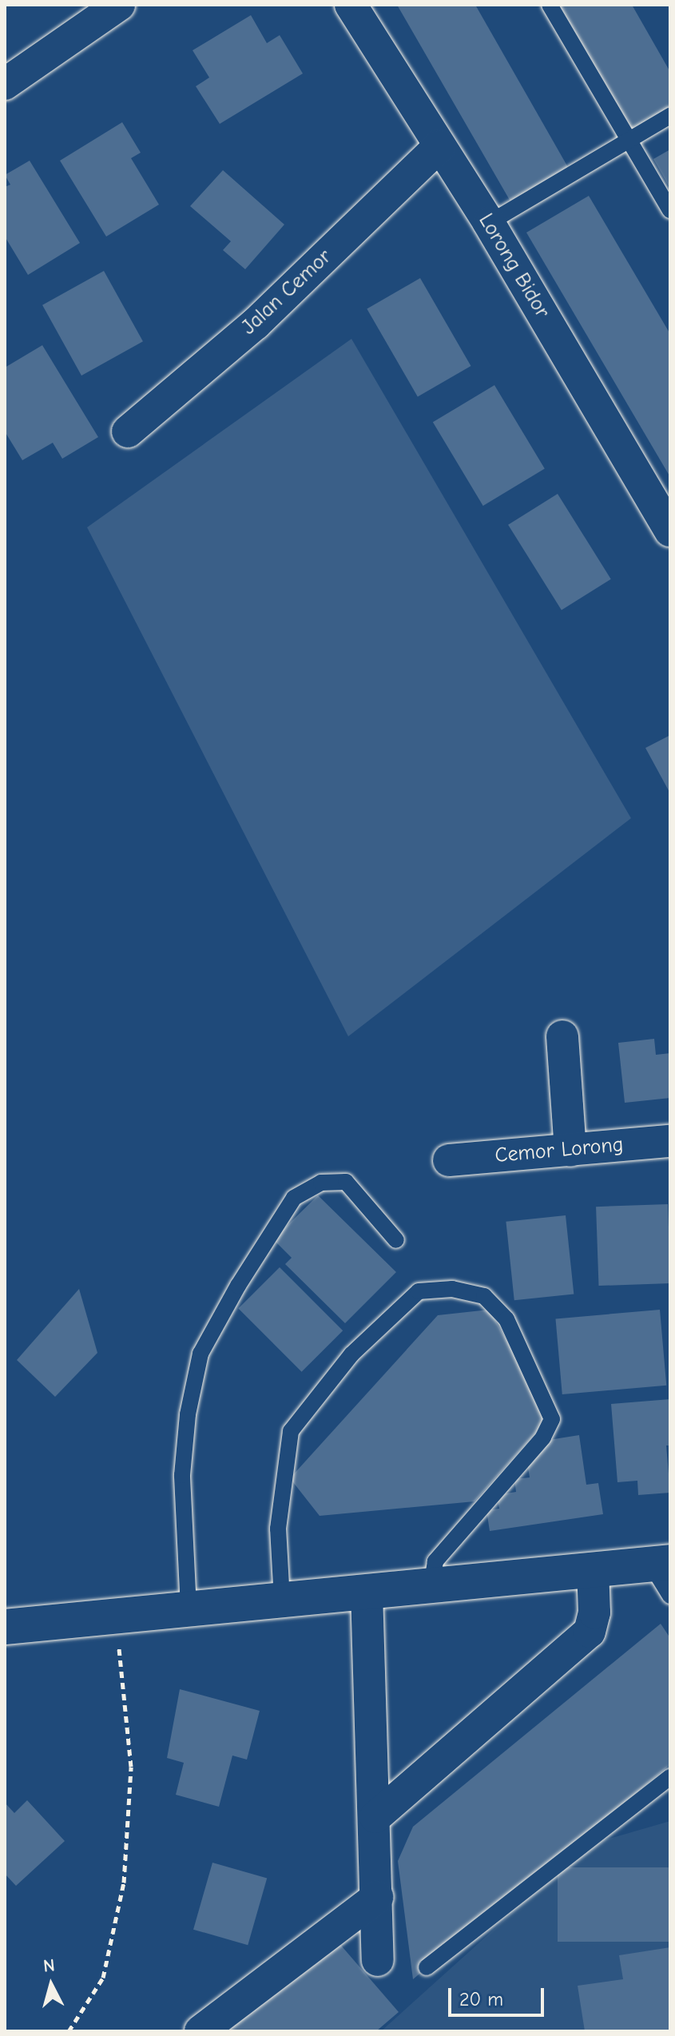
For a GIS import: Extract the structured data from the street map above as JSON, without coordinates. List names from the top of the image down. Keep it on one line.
{"streets":{"street":["Lorong Bidor","Jalan Cemor","Cemor Lorong"]},"crossings":[["Lorong Bidor","Jalan Cemor"]],"scale_bar":"20 m","north":"top"}
